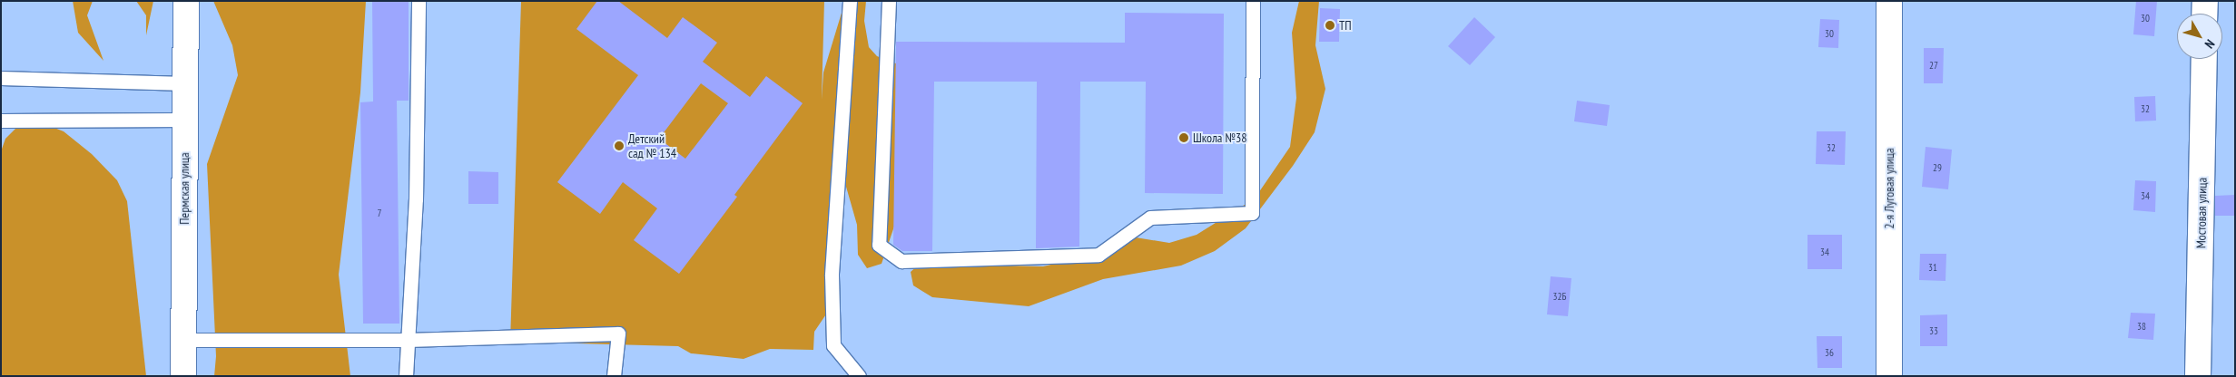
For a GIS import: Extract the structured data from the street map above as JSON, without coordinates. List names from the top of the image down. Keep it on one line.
{"streets":{"street":["Пермская улица","2-я Луговая улица","Мостовая улица"]},"places":["ТП","Школа №38","Детский сад № 134"],"house_numbers":["30","30","27","32","32","29","34","7","34","31","32Б","38","33","36"],"north":"bottom right"}
